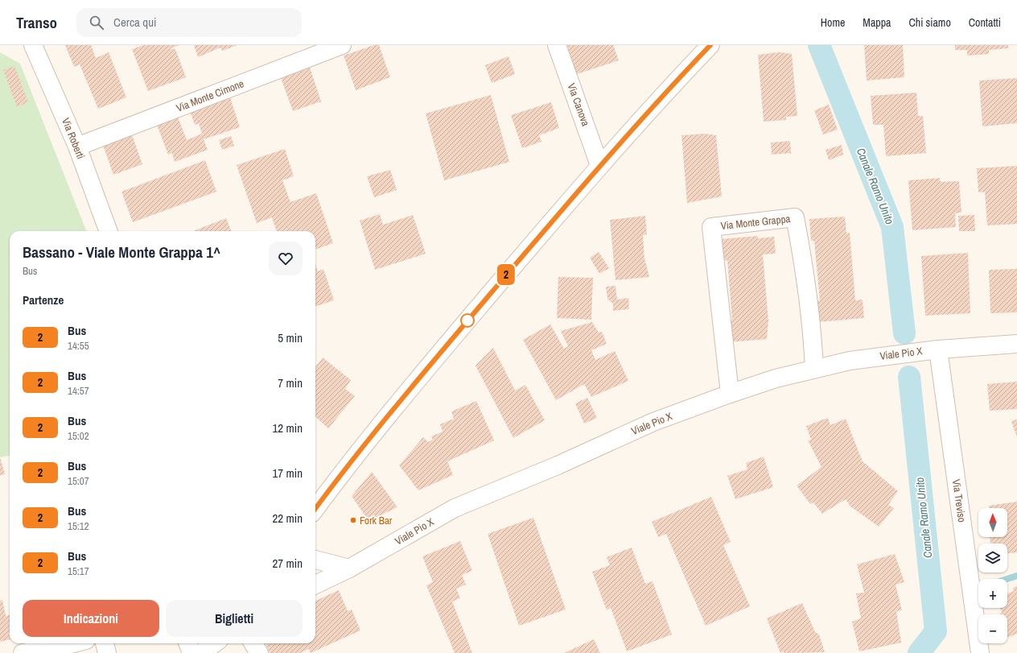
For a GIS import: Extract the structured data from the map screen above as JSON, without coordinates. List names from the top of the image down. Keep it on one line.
{"streets":{"street":["Via Monte Cimone","Via Canova","Via Roberti","Via Monte Grappa","Viale Pio X","Via Treviso"]},"crossings":[["Via Monte Cimone","Via Roberti"],["Via Monte Grappa","Viale Pio X"],["Viale Pio X","Via Treviso"]],"water":["Canale Ramo Unito"],"places":["Fork Bar"],"lines":["bus line 2"],"north":"top","page":{"header":"Transo","search":"Cerca qui","nav":["Home","Mappa","Chi siamo","Contatti"],"on_map":"2","heading":[["Bassano - Viale Monte Grappa 1^","Bus"],"Partenze"],"list":[{"mark":"2","name":"Bus","note":"14:55","value":"5 min"},{"mark":"2","name":"Bus","note":"14:57","value":"7 min"},{"mark":"2","name":"Bus","note":"15:02","value":"12 min"},{"mark":"2","name":"Bus","note":"15:07","value":"17 min"},{"mark":"2","name":"Bus","note":"15:12","value":"22 min"},{"mark":"2","name":"Bus","note":"15:17","value":"27 min"}],"map_buttons":["+","−"],"buttons":["Indicazioni","Biglietti"]}}
